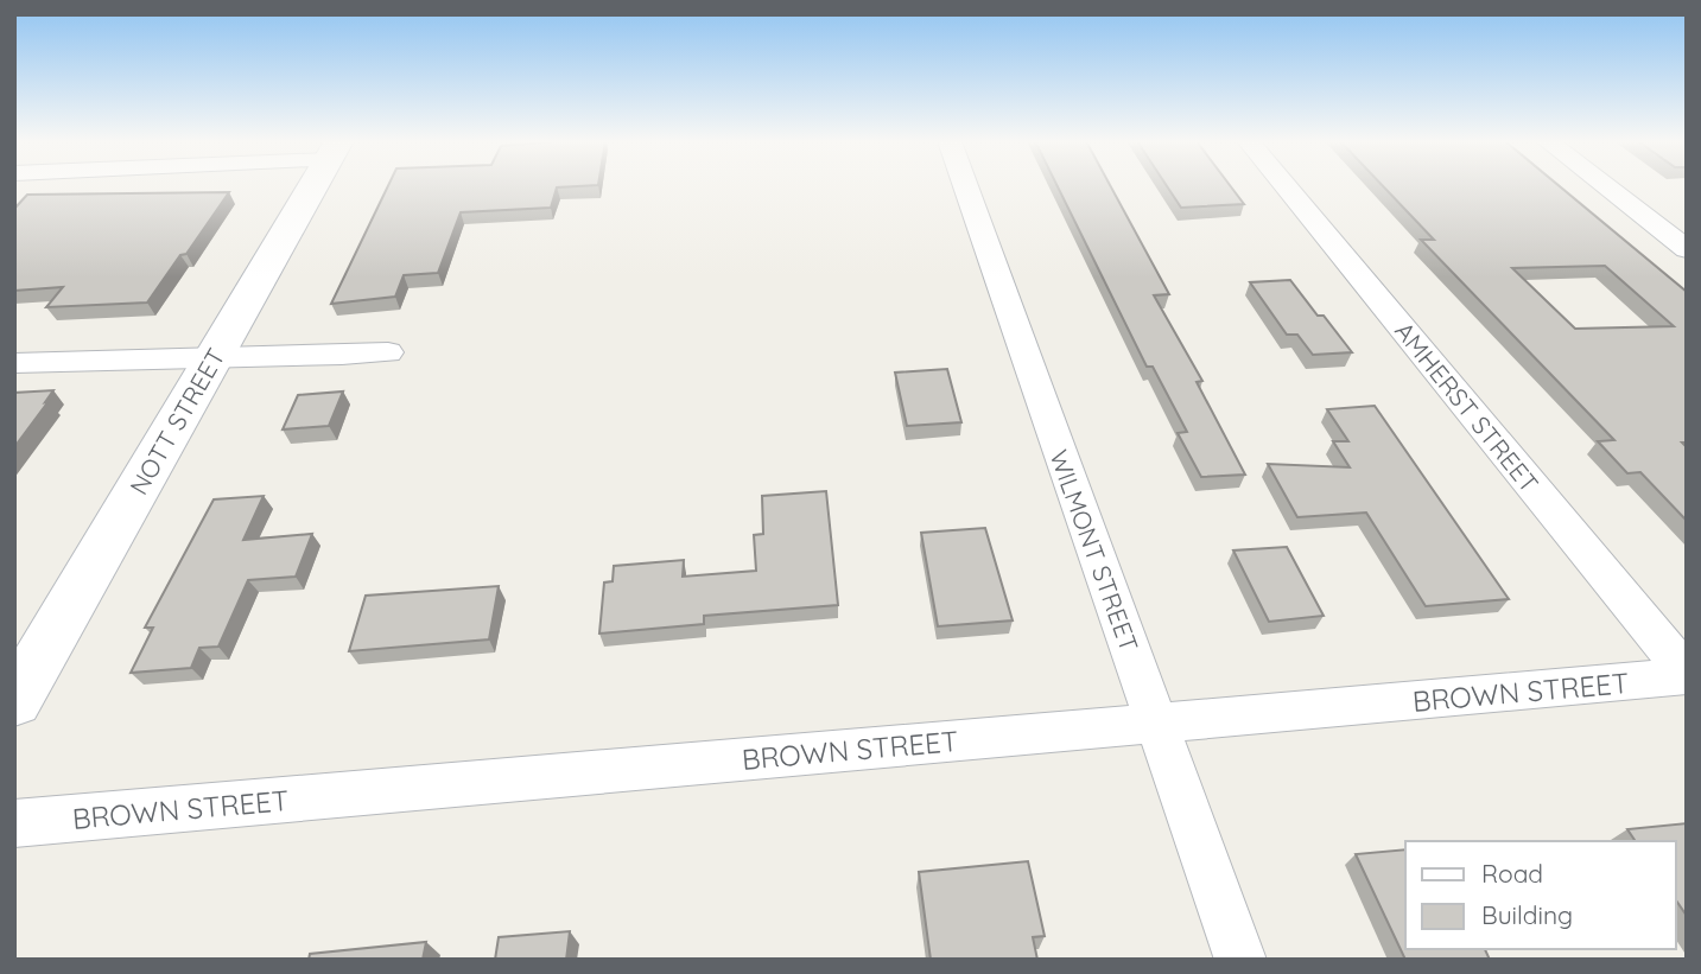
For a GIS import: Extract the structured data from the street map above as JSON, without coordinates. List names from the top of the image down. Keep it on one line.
{"streets":{"street":["AMHERST STREET","NOTT STREET","WILMONT STREET","BROWN STREET"]},"crossings":[["AMHERST STREET","BROWN STREET"],["WILMONT STREET","BROWN STREET"]],"legend":["Road","Building"]}
